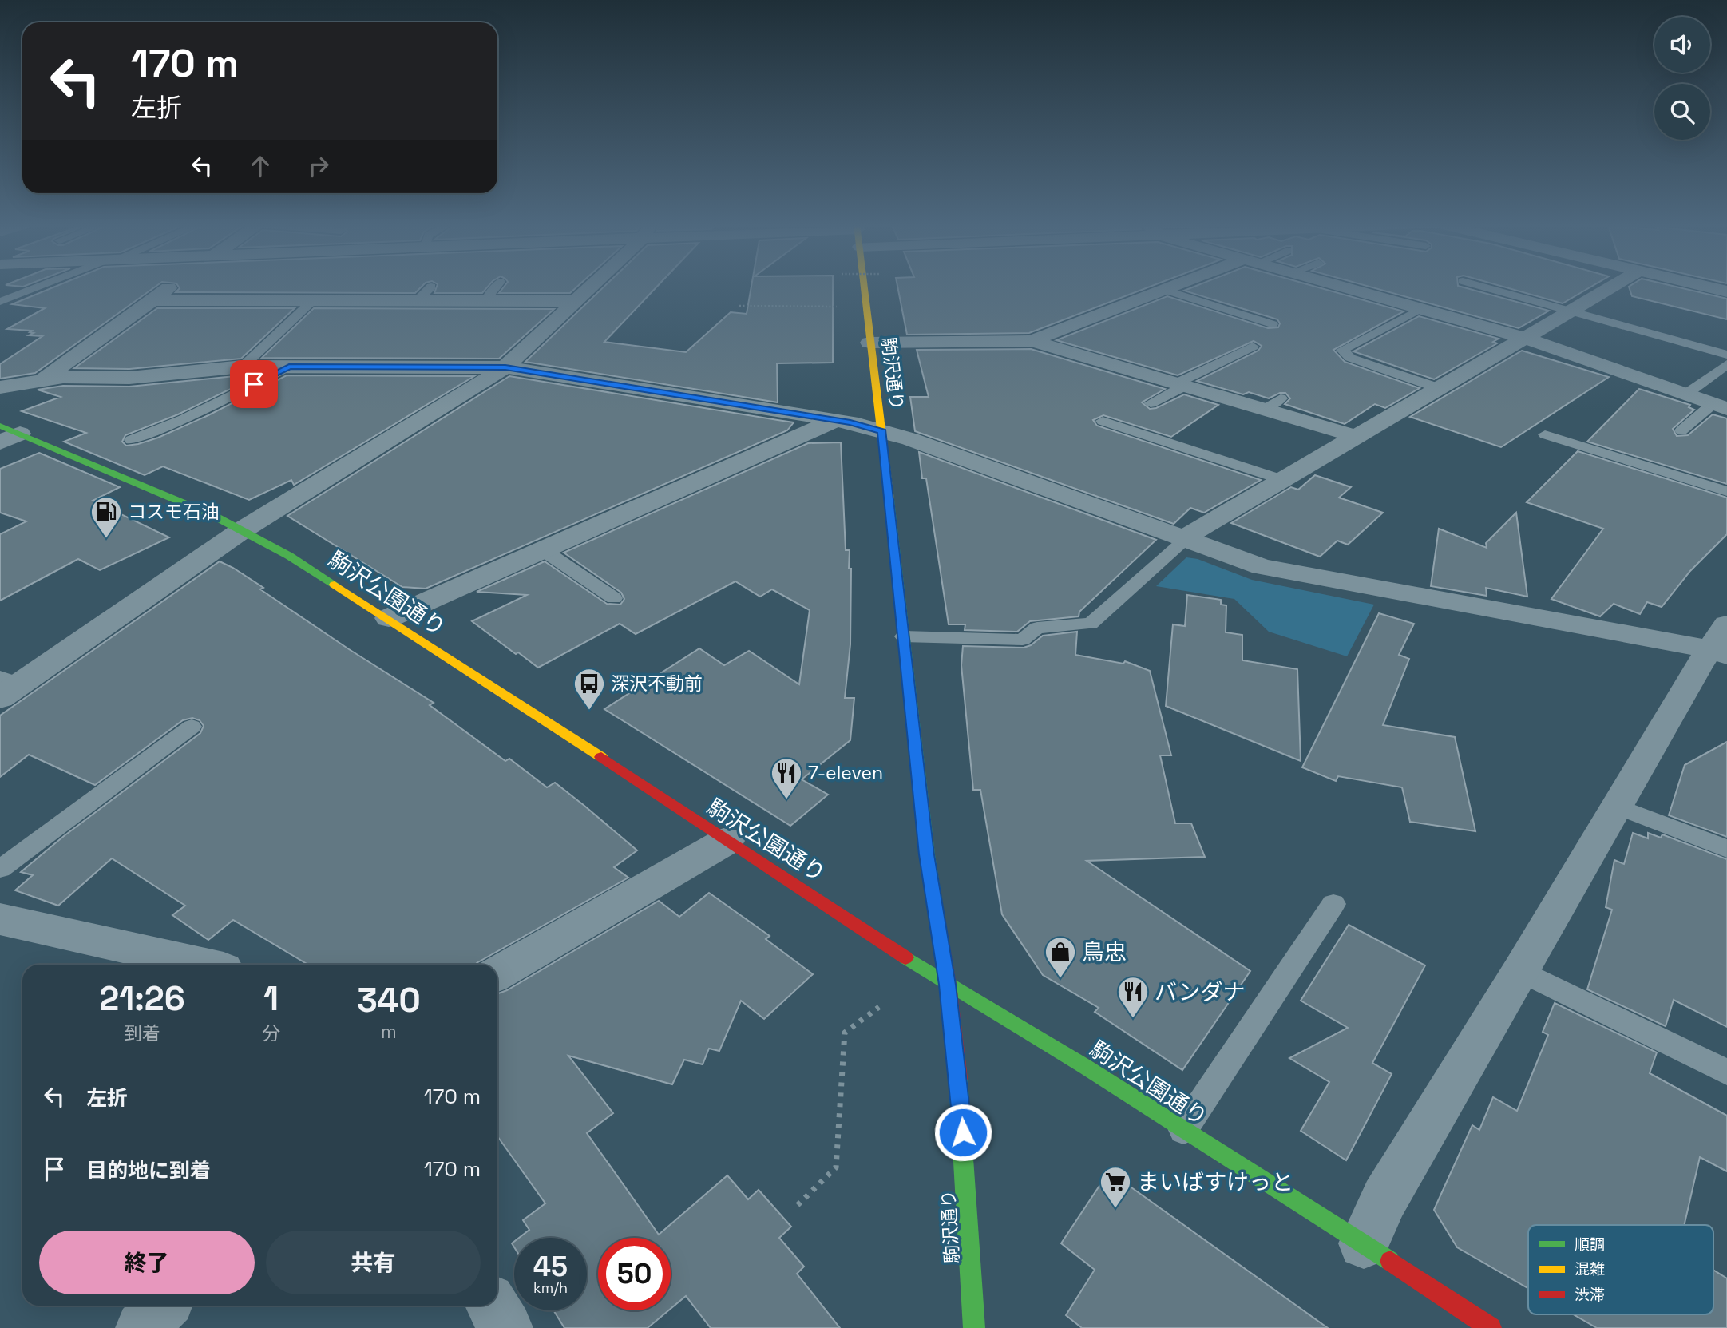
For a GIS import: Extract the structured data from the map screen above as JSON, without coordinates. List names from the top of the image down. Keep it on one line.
{"streets":{"main road":["駒沢通り","駒沢公園通り"]},"crossings":[["駒沢通り","駒沢公園通り"]],"places":{"fuel station":["コスモ石油"],"bus stop":["深沢不動前"],"restaurant":["7-eleven","バンダナ"],"shop":["鳥忠"],"supermarket":["まいばすけっと"]},"legend":["順調","混雑","渋滞"],"page":{"turn":["170 m","左折"],"eta":["21:26","到着","1","分","340","m"],"list":[{"name":"左折","value":"170 m"},{"name":"目的地に到着","value":"170 m"}],"buttons":["終了","共有"],"speed":"45 km/h","limit":"50"}}
